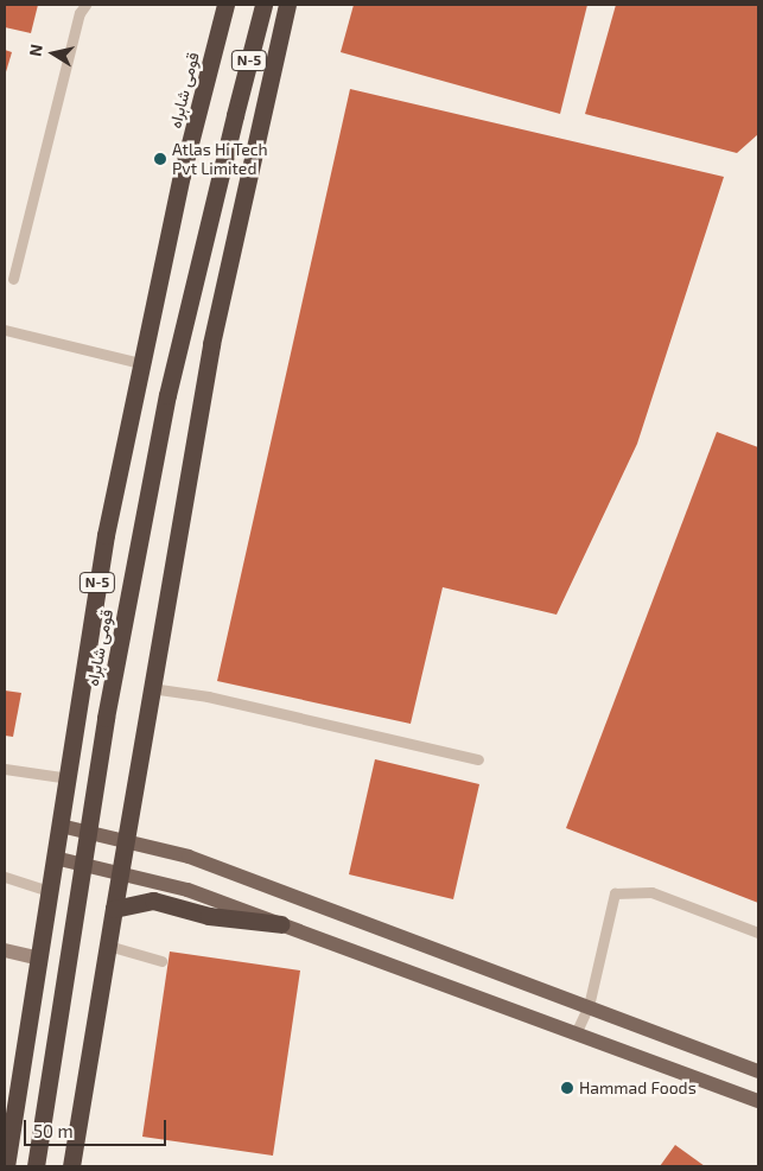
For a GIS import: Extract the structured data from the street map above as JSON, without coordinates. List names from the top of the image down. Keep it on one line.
{"streets":{"highway":["N-5","قومی شاہراہ"]},"places":["Atlas Hi Tech Pvt Limited","Hammad Foods"],"scale_bar":"50 m","north":"left"}
